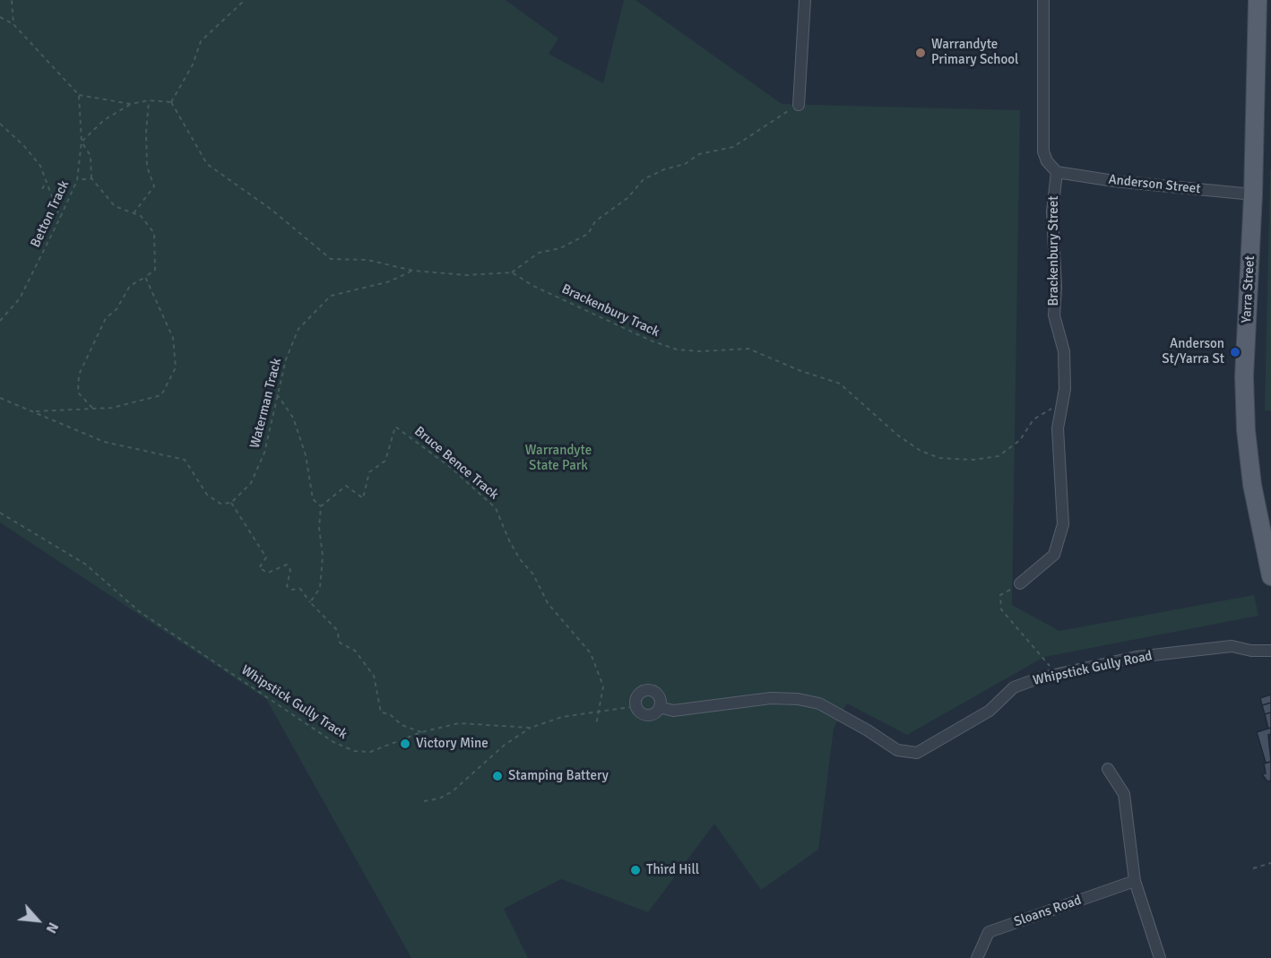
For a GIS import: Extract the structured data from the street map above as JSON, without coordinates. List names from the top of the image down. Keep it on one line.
{"streets":{"main road":["Yarra Street"],"street":["Anderson Street","Brackenbury Street","Whipstick Gully Road","Sloans Road"],"path":["Betton Track","Brackenbury Track","Waterman Track","Bruce Bence Track","Whipstick Gully Track"]},"crossings":[["Anderson Street","Brackenbury Street"],["Anderson Street","Yarra Street"],["Brackenbury Street","Brackenbury Track"],["Bruce Bence Track","Whipstick Gully Track"],["Whipstick Gully Road","Whipstick Gully Track"]],"parks":["Warrandyte State Park"],"places":["Warrandyte Primary School","Anderson St/Yarra St","Victory Mine","Stamping Battery","Third Hill"],"north":"bottom right"}
